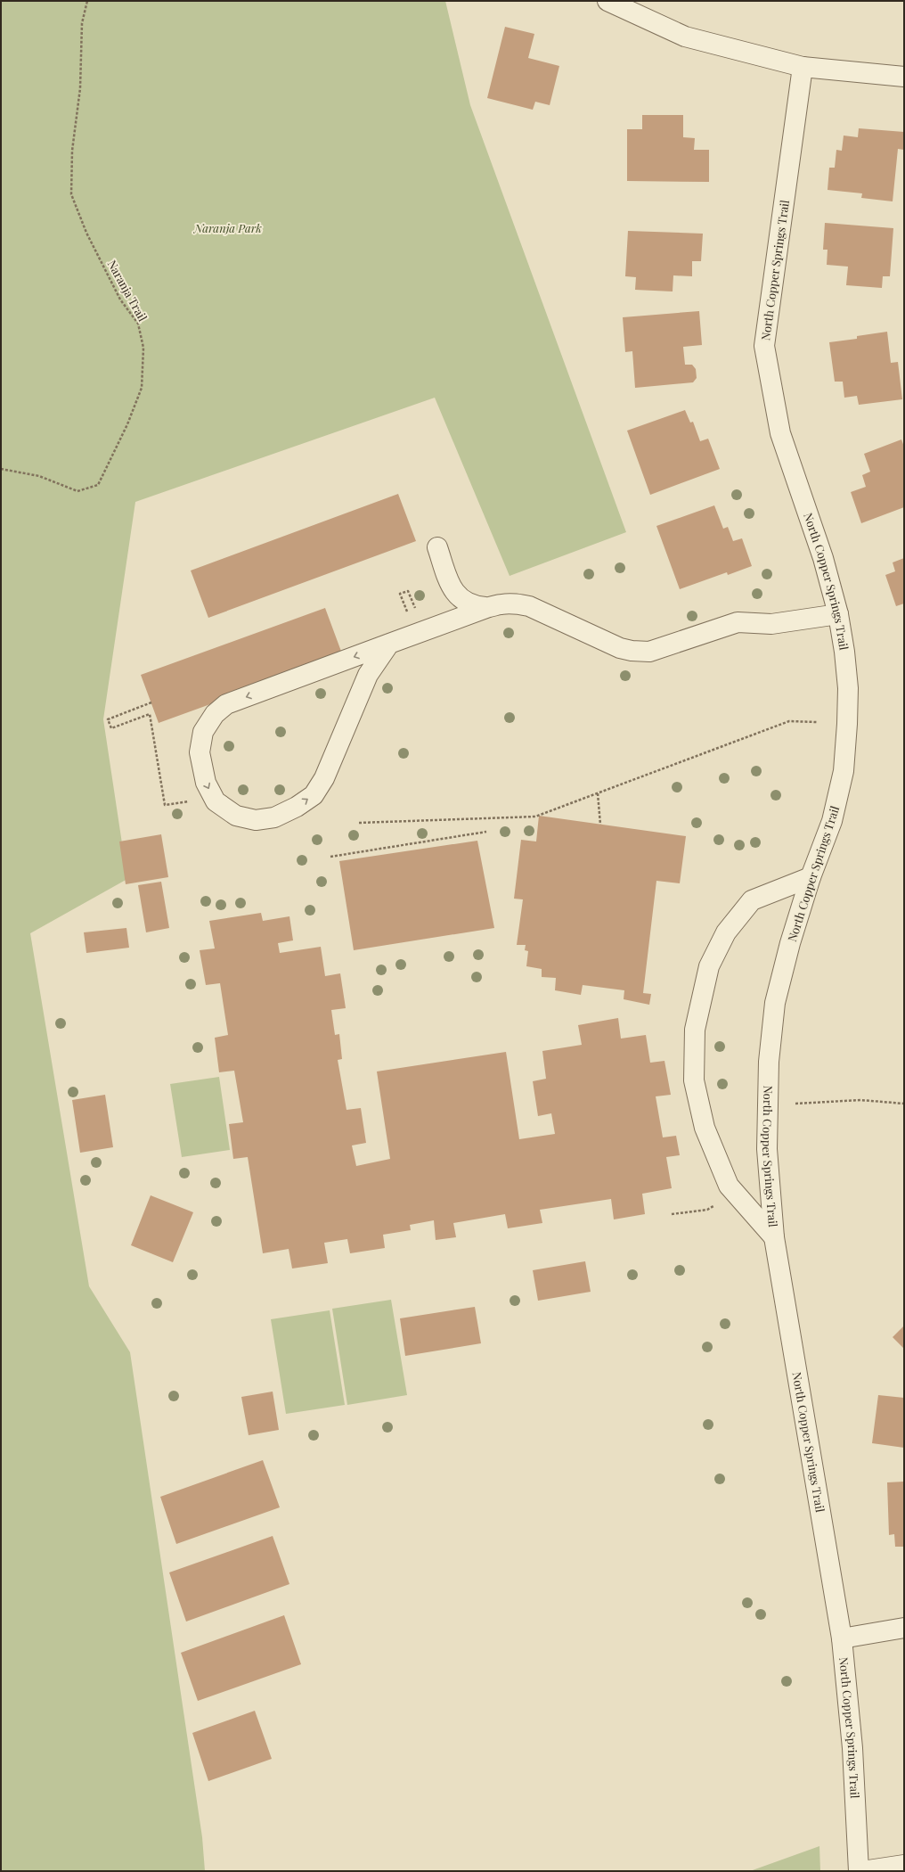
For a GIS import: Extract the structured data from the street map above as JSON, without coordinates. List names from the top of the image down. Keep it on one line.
{"streets":{"street":["North Copper Springs Trail"],"path":["Naranja Trail"]},"parks":["Naranja Park"]}
